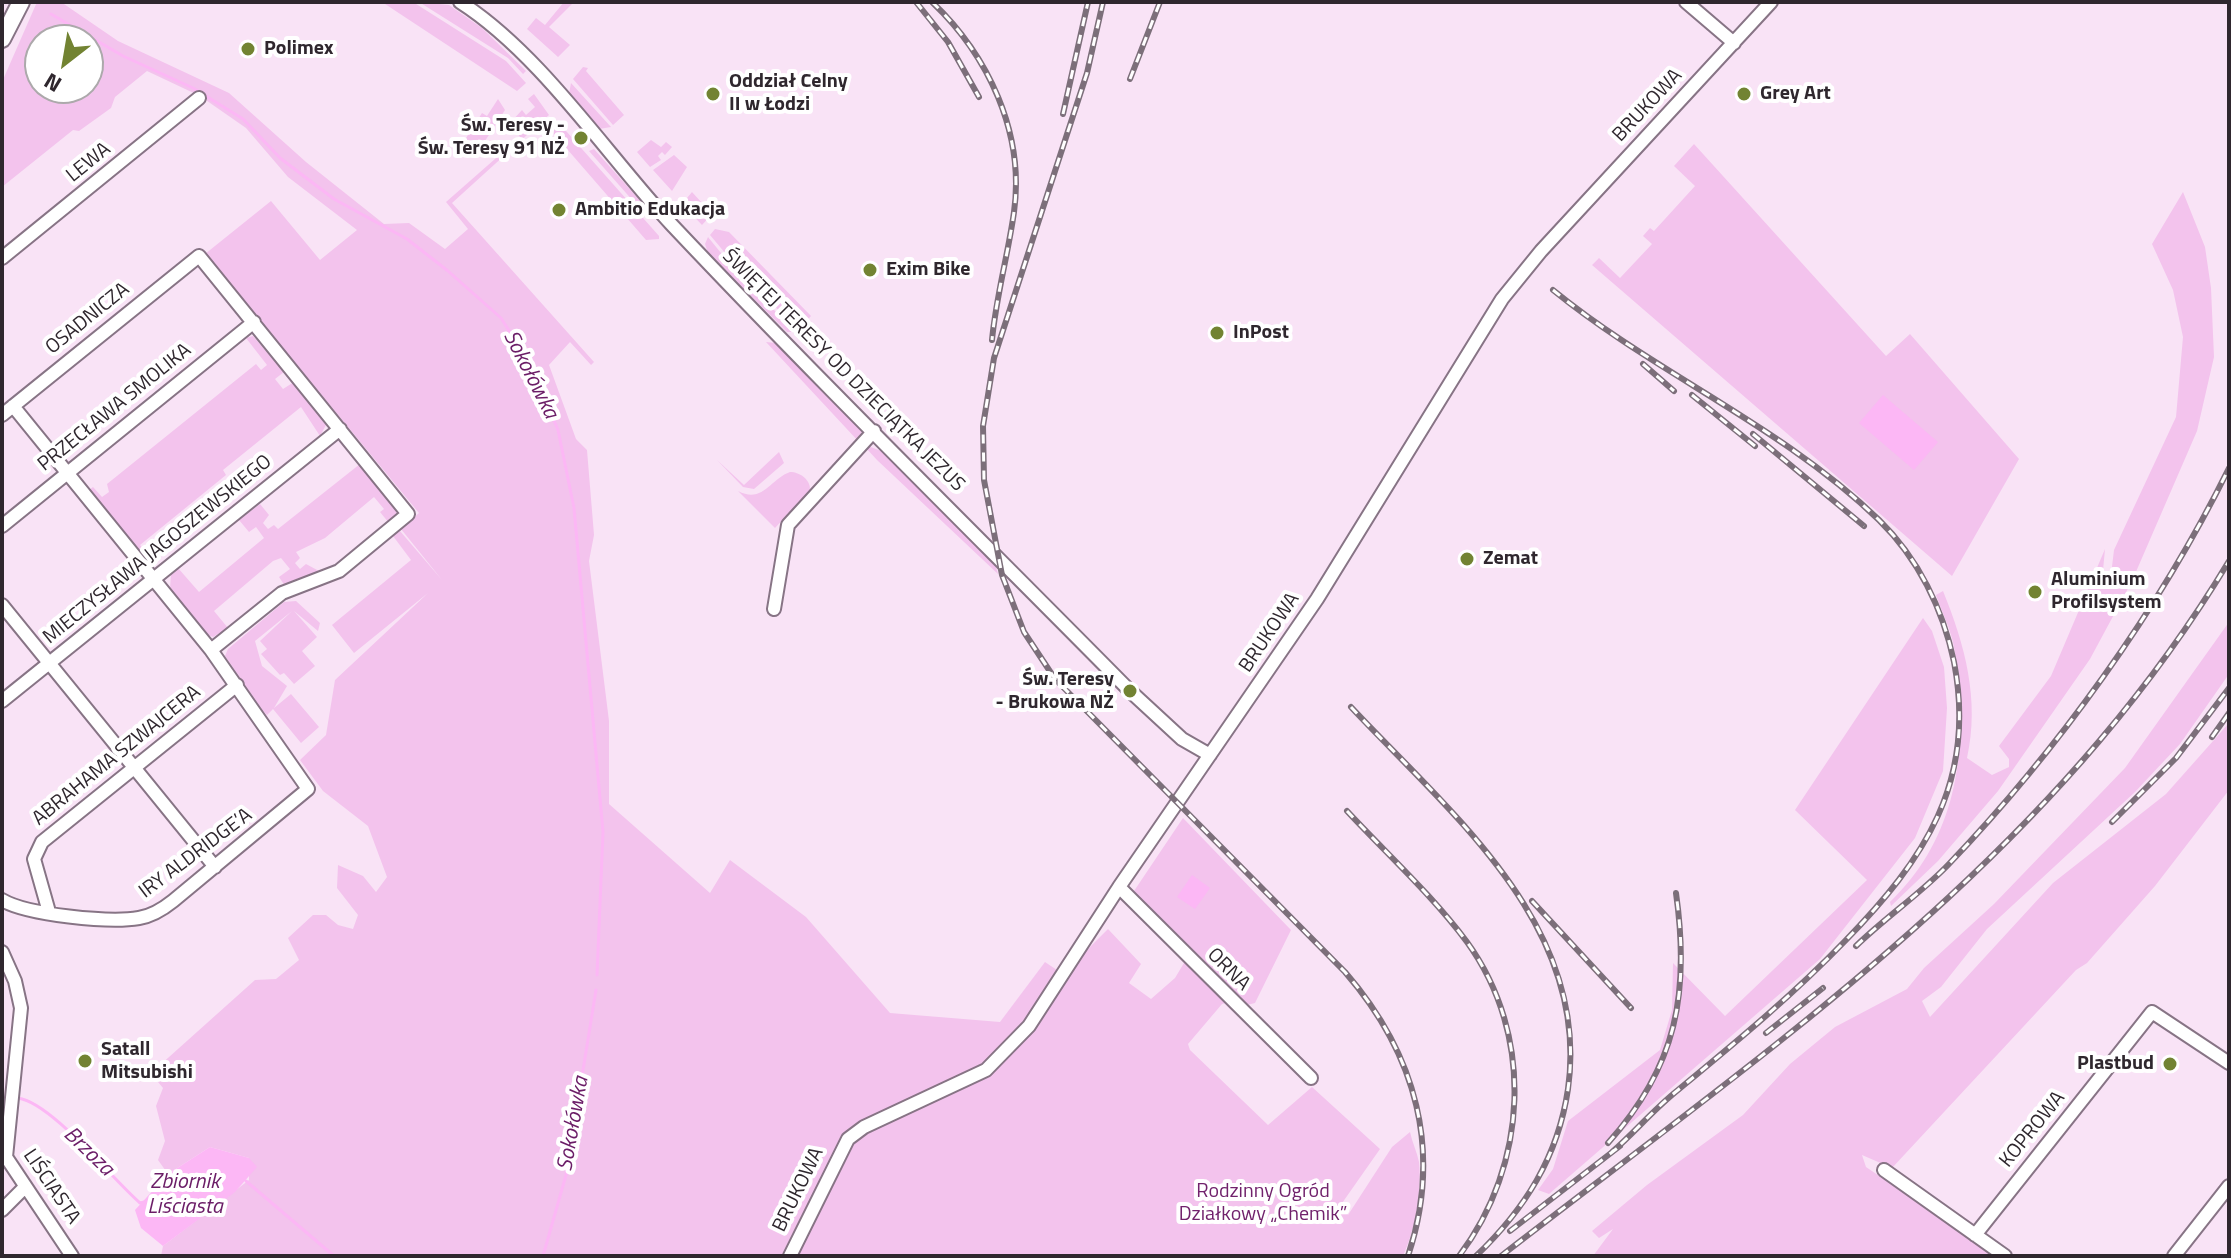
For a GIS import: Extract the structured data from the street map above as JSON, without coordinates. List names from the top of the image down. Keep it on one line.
{"streets":{"street":["BRUKOWA","LEWA","OSADNICZA","ŚWIĘTEJ TERESY OD DZIECIĄTKA JEZUS","PRZECŁAWA SMOLIKA","MIECZYSŁAWA JAGOSZEWSKIEGO","ABRAHAMA SZWAJCERA","IRY ALDRIDGE’A","ORNA","KOPROWA","LIŚCIASTA"]},"crossings":[["BRUKOWA","ŚWIĘTEJ TERESY OD DZIECIĄTKA JEZUS"],["BRUKOWA","ORNA"],["OSADNICZA","PRZECŁAWA SMOLIKA"],["ABRAHAMA SZWAJCERA","IRY ALDRIDGE’A"]],"water":["Sokołówka","Brzoza","Zbiornik Liściasta"],"parks":["Rodzinny Ogród Działkowy „Chemik”"],"places":["Polimex","Oddział Celny II w Łodzi","Grey Art","Św. Teresy - Św. Teresy 91 NŻ","Ambitio Edukacja","Exim Bike","InPost","Zemat","Aluminium Profilsystem","Św. Teresy - Brukowa NŻ","Satall Mitsubishi","Plastbud"],"north":"bottom left"}
